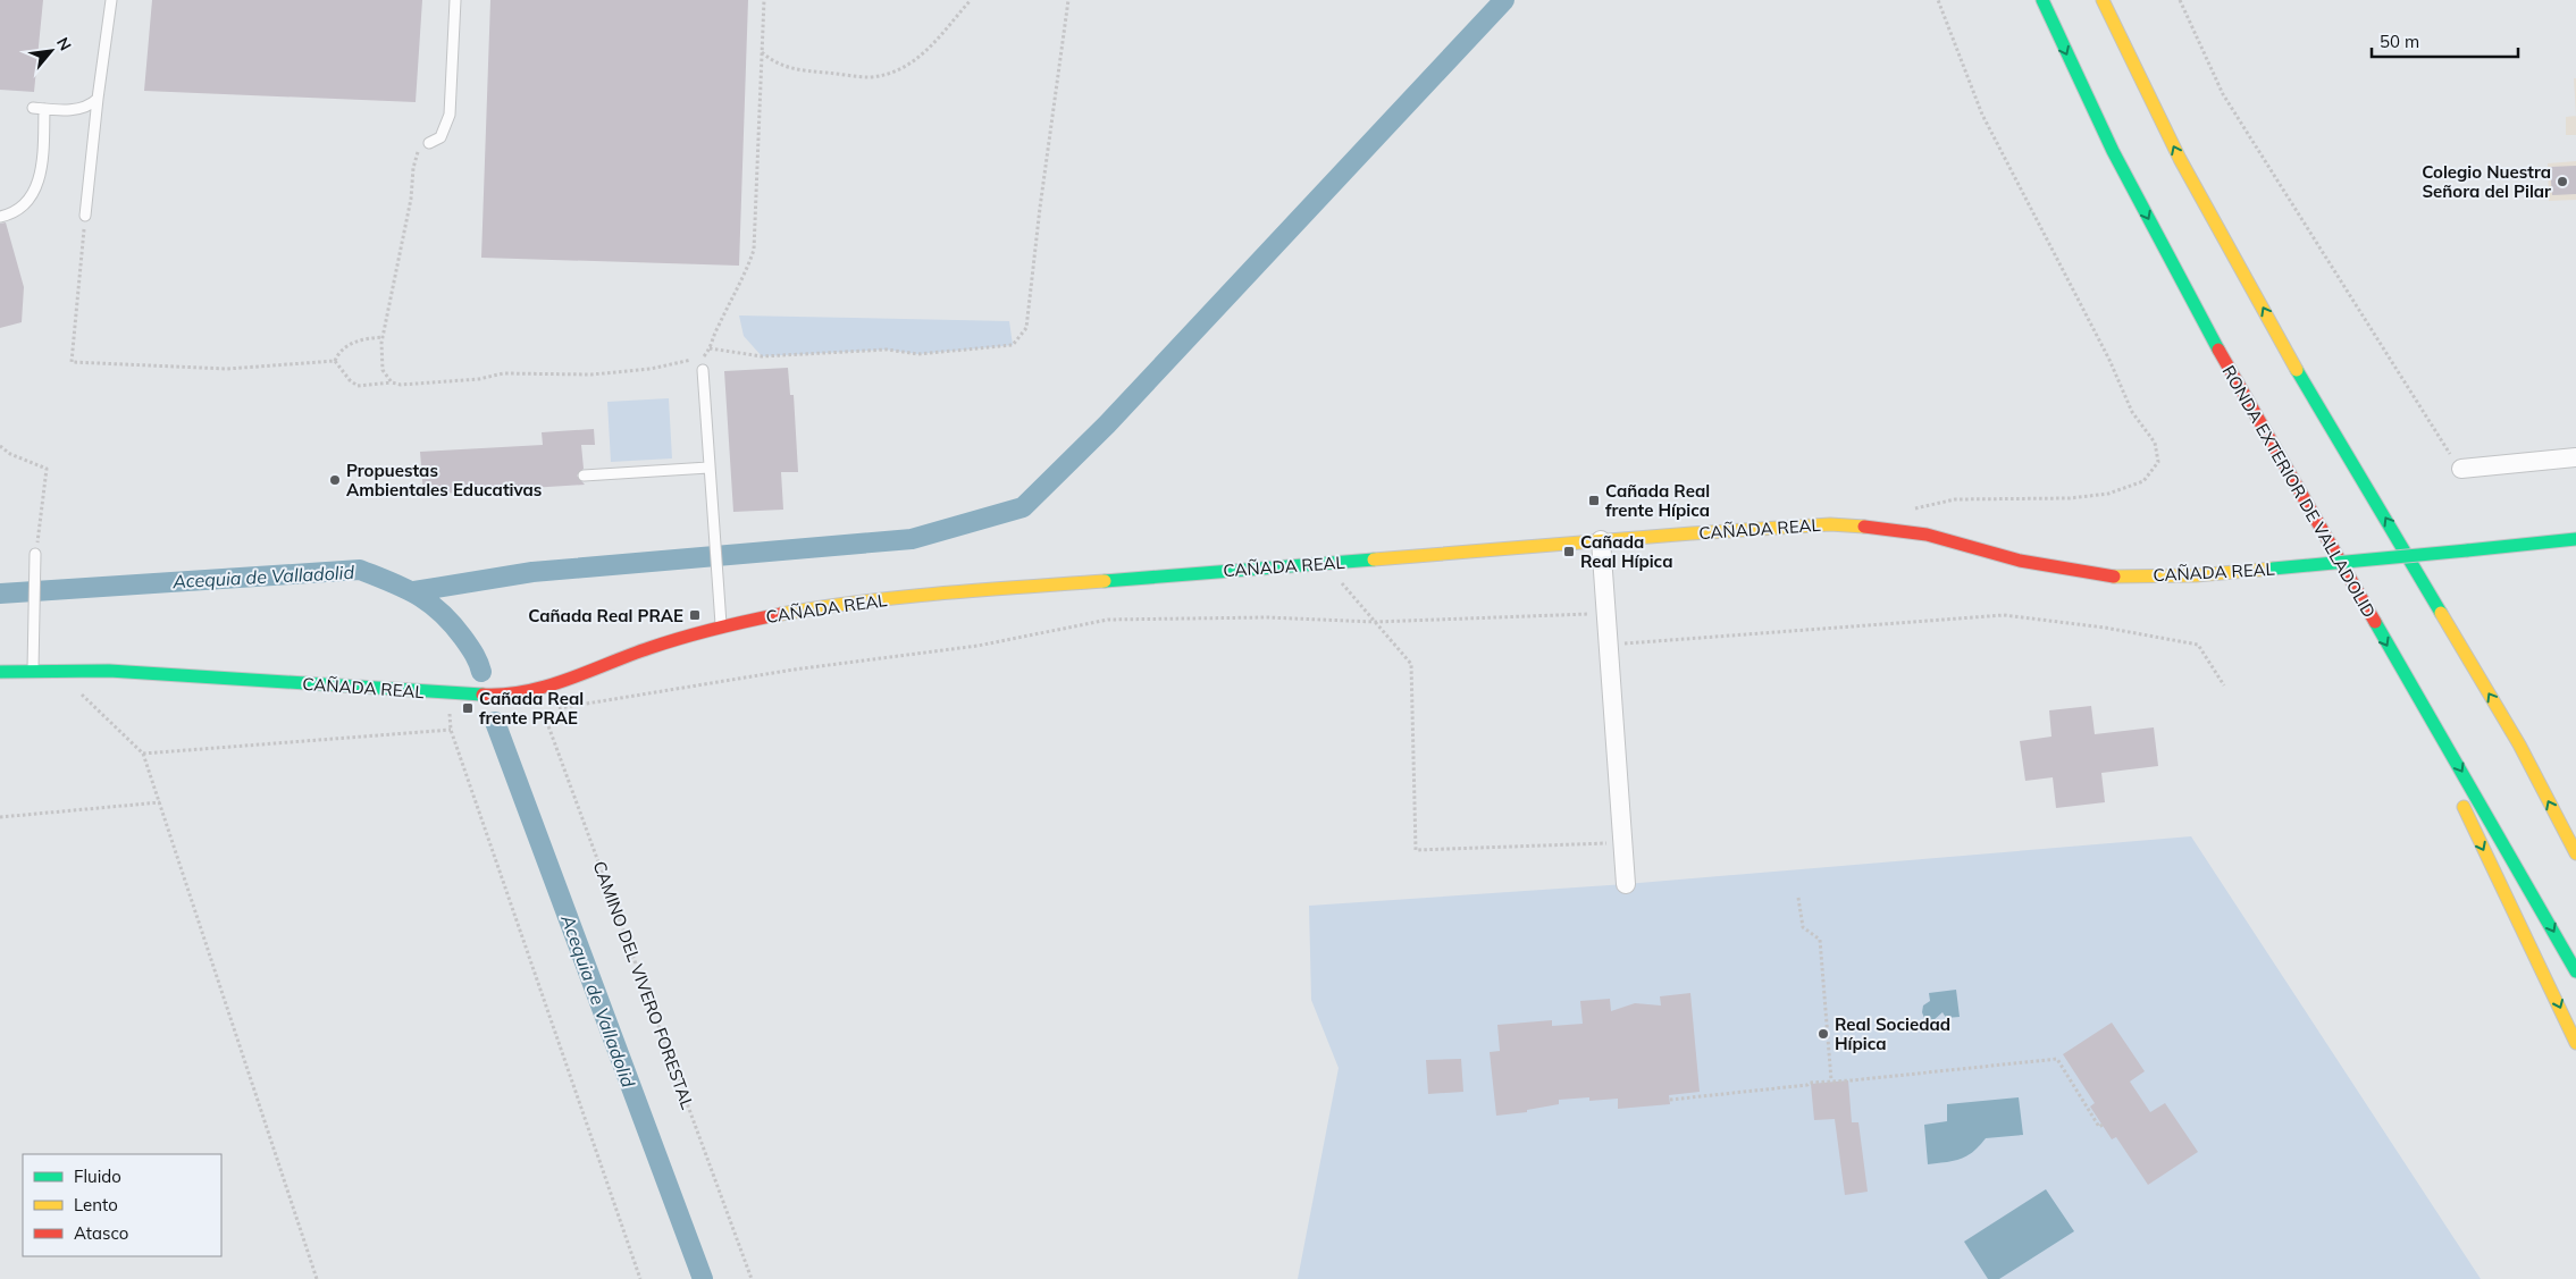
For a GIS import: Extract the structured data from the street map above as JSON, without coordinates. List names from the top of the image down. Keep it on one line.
{"streets":{"main road":["RONDA EXTERIOR DE VALLADOLID","CAÑADA REAL"],"path":["CAMINO DEL VIVERO FORESTAL"]},"crossings":[["CAÑADA REAL","CAMINO DEL VIVERO FORESTAL"]],"water":["Acequia de Valladolid"],"places":{"other":["Colegio Nuestra Señora del Pilar","Propuestas Ambientales Educativas","Real Sociedad Hípica"],"transit":["Cañada Real frente Hípica","Cañada Real Hípica","Cañada Real PRAE","Cañada Real frente PRAE"]},"legend":["Fluido","Lento","Atasco"],"scale_bar":"50 m","north":"top right"}
